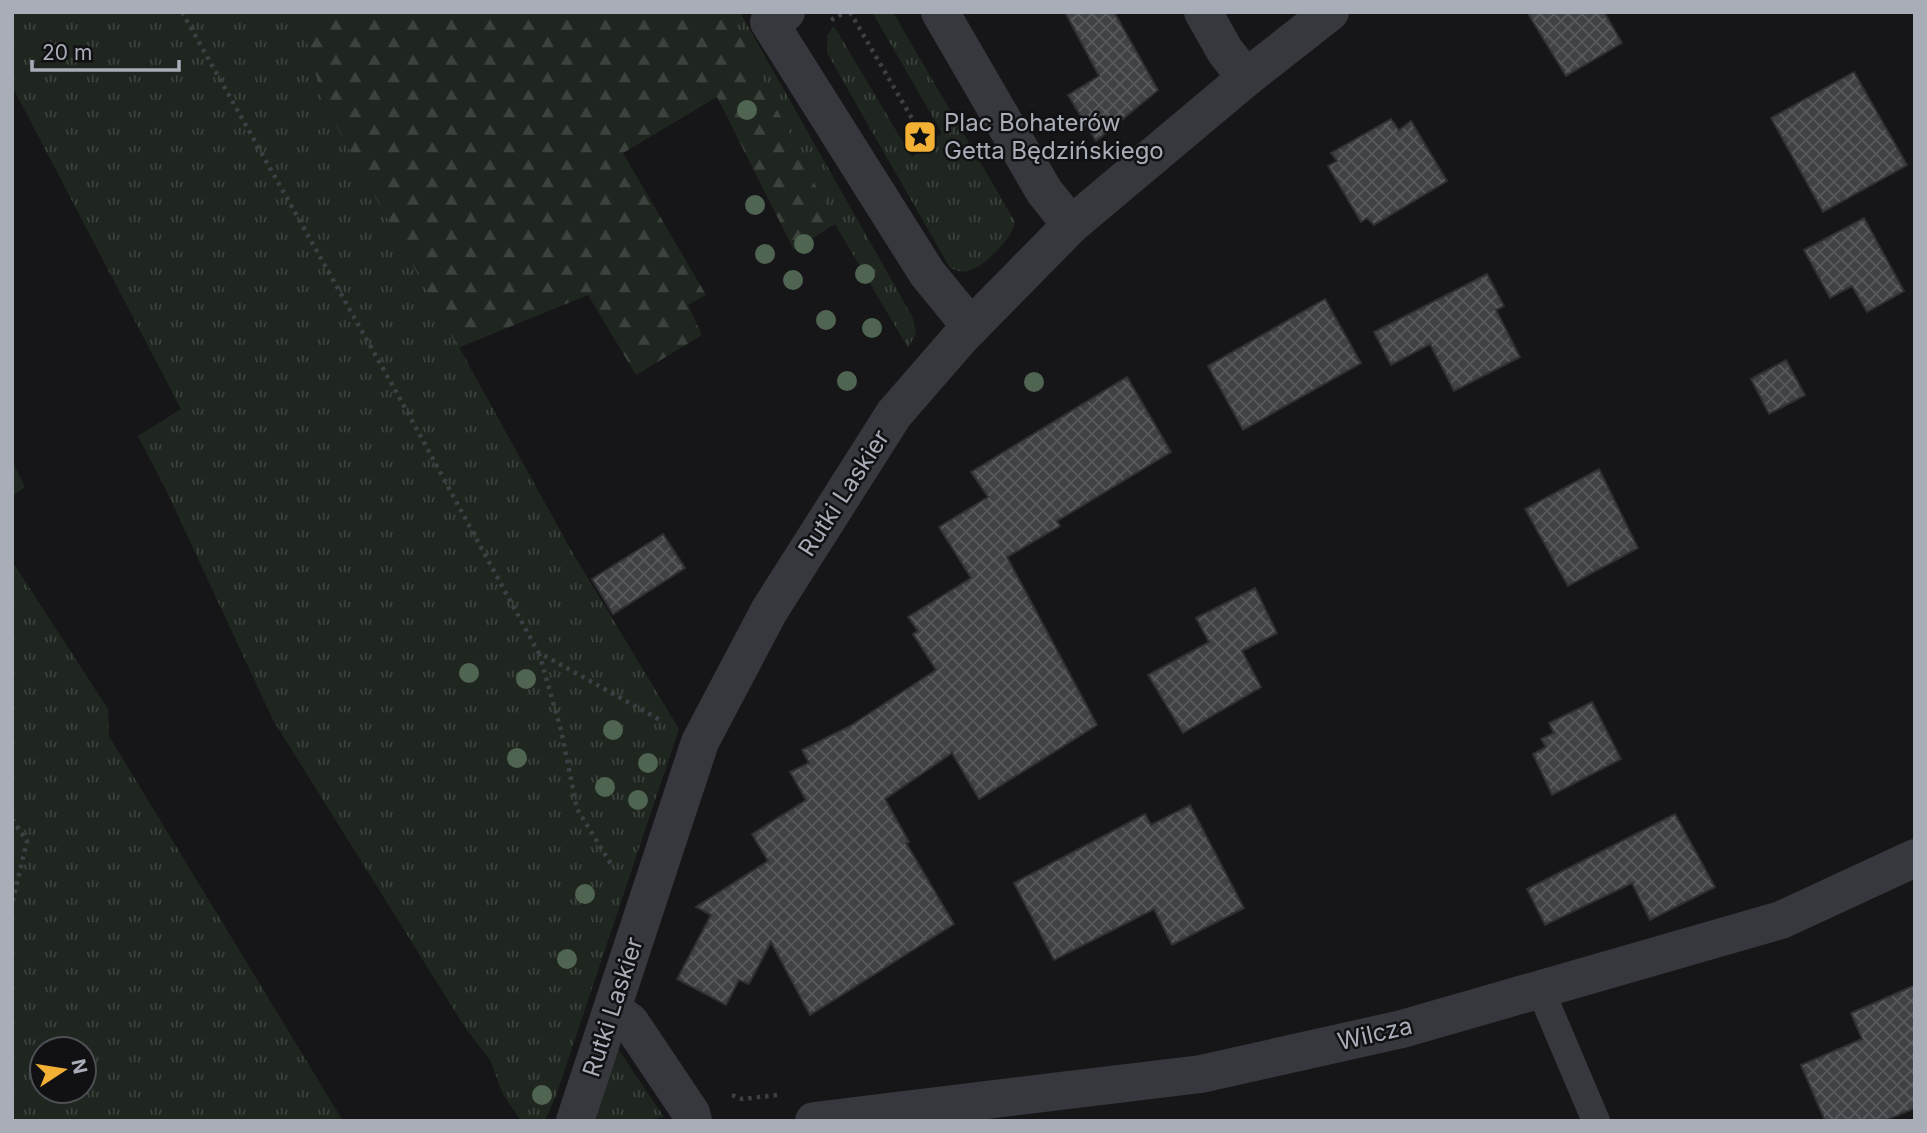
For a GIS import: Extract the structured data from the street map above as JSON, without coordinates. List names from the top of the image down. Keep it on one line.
{"streets":{"street":["Rutki Laskier","Wilcza"]},"places":{"place":["Plac Bohaterów Getta Będzińskiego"]},"scale_bar":"20 m","north":"right"}
